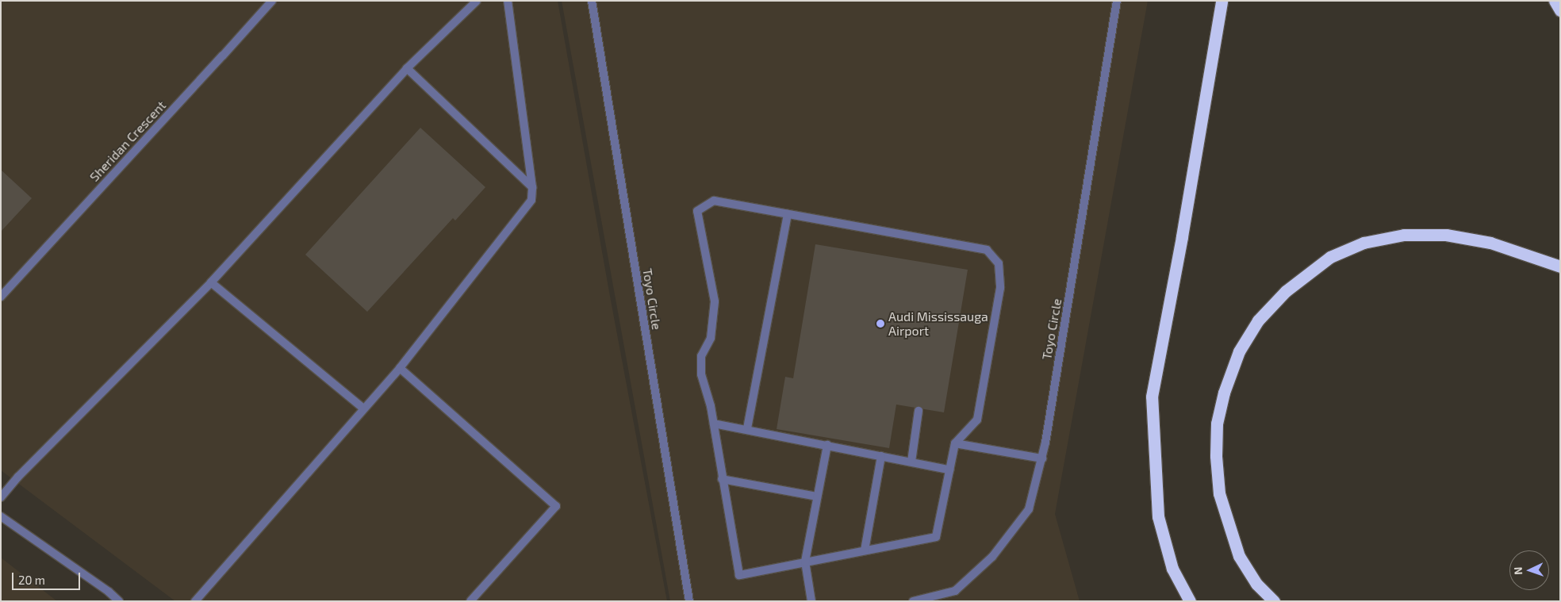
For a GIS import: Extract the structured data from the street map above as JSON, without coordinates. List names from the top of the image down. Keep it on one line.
{"streets":{"street":["Sheridan Crescent","Toyo Circle"]},"places":["Audi Mississauga Airport"],"scale_bar":"20 m","north":"left"}
